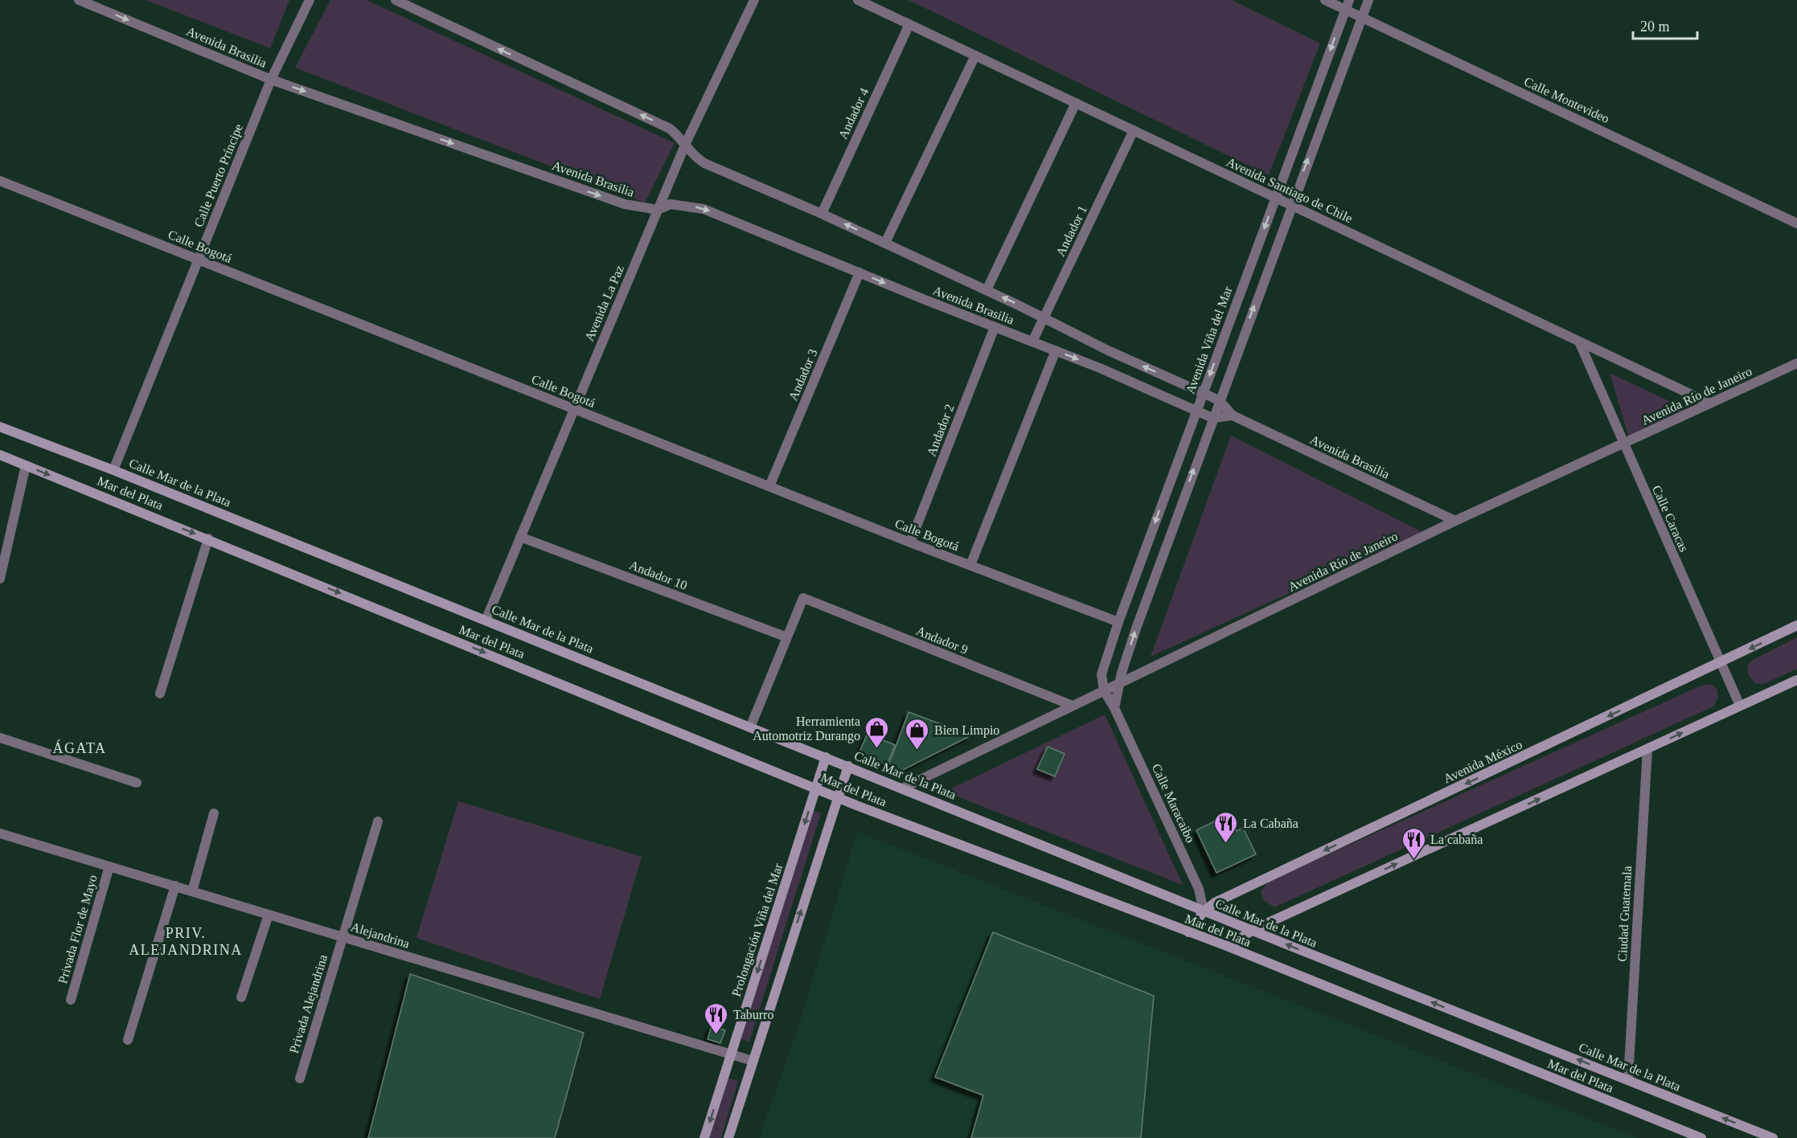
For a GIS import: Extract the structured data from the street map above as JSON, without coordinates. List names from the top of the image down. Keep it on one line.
{"streets":{"main road":["Calle Mar de la Plata","Mar del Plata","Avenida México","Prolongación Viña del Mar"],"street":["Avenida Brasilia","Calle Montevideo","Andador 4","Calle Puerto Príncipe","Avenida Santiago de Chile","Andador 1","Calle Bogotá","Avenida La Paz","Avenida Viña del Mar","Andador 3","Avenida Río de Janeiro","Andador 2","Calle Caracas","Andador 10","Andador 9","Calle Maracaibo","Ciudad Guatemala","Privada Flor de Mayo","Alejandrina","Privada Alejandrina"]},"crossings":[["Avenida Brasilia","Andador 4"],["Avenida Brasilia","Calle Puerto Príncipe"],["Avenida Brasilia","Andador 1"],["Avenida Brasilia","Avenida La Paz"],["Avenida Brasilia","Avenida Viña del Mar"],["Avenida Brasilia","Andador 3"],["Avenida Brasilia","Avenida Río de Janeiro"],["Avenida Brasilia","Andador 2"],["Calle Montevideo","Avenida Viña del Mar"],["Andador 4","Avenida Santiago de Chile"],["Calle Puerto Príncipe","Calle Bogotá"],["Calle Puerto Príncipe","Calle Mar de la Plata"],["Avenida Santiago de Chile","Andador 1"],["Avenida Santiago de Chile","Avenida Viña del Mar"],["Avenida Santiago de Chile","Avenida Río de Janeiro"],["Avenida Santiago de Chile","Calle Caracas"],["Calle Bogotá","Avenida La Paz"],["Calle Bogotá","Avenida Viña del Mar"],["Calle Bogotá","Andador 3"],["Calle Bogotá","Andador 2"],["Avenida La Paz","Calle Mar de la Plata"],["Avenida La Paz","Andador 10"],["Avenida Viña del Mar","Avenida Río de Janeiro"],["Avenida Viña del Mar","Calle Maracaibo"],["Avenida Río de Janeiro","Calle Mar de la Plata"],["Avenida Río de Janeiro","Calle Caracas"],["Avenida Río de Janeiro","Andador 9"],["Avenida Río de Janeiro","Calle Maracaibo"],["Calle Mar de la Plata","Avenida México"],["Calle Mar de la Plata","Calle Maracaibo"],["Calle Mar de la Plata","Ciudad Guatemala"],["Calle Mar de la Plata","Prolongación Viña del Mar"],["Mar del Plata","Avenida México"],["Mar del Plata","Prolongación Viña del Mar"],["Calle Caracas","Avenida México"],["Andador 10","Andador 9"],["Avenida México","Calle Maracaibo"],["Privada Flor de Mayo","Alejandrina"],["Prolongación Viña del Mar","Alejandrina"],["Alejandrina","Privada Alejandrina"]],"one_way":["Mar del Plata"],"districts":["ÁGATA","PRIV. ALEJANDRINA"],"places":{"shop":["Herramienta Automotriz Durango","Bien Limpio"],"restaurant":["La Cabaña","La cabaña","Taburro"]},"scale_bar":"20 m"}
